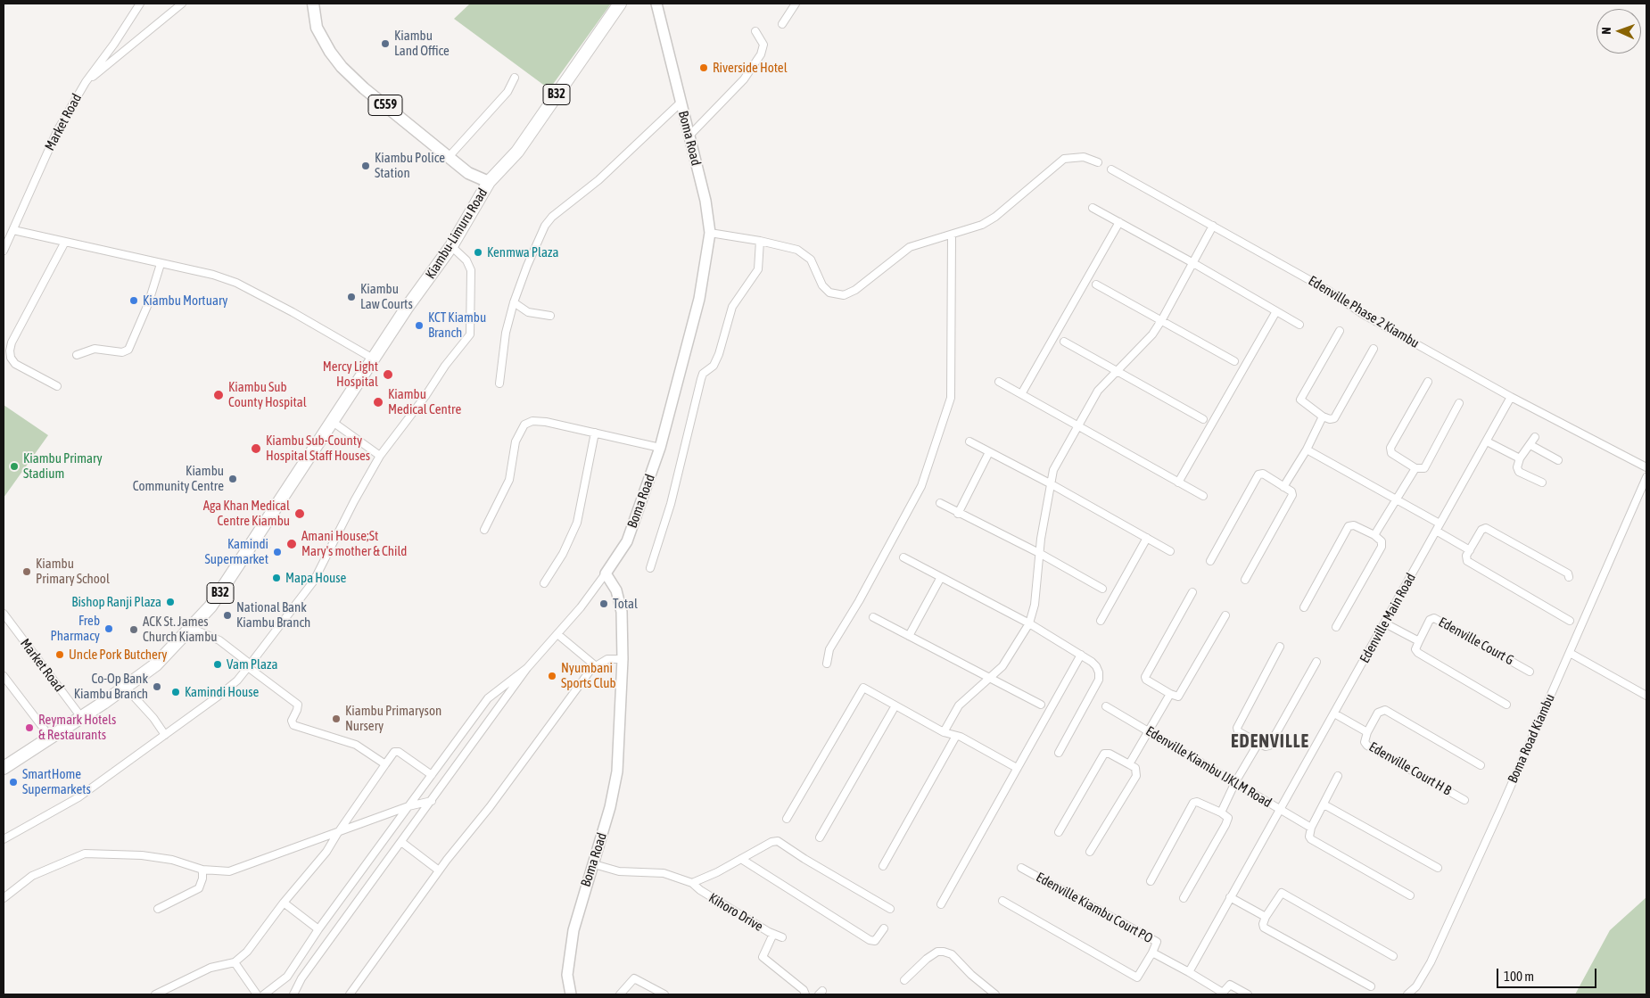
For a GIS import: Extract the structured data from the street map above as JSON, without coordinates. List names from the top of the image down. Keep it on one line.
{"streets":{"highway":["B32","Kiambu-Limuru Road"],"main road":["C559","Boma Road"],"street":["Market Road","Edenville Phase 2 Kiambu","Edenville Main Road","Edenville Court G","Boma Road Kiambu","Edenville Kiambu IJKLM Road","Edenville Court H B","Edenville Kiambu Court PO","Kihoro Drive"]},"crossings":[["C559","Kiambu-Limuru Road"],["Market Road","Kiambu-Limuru Road"],["Boma Road","Kihoro Drive"],["Edenville Phase 2 Kiambu","Edenville Main Road"],["Edenville Main Road","Edenville Kiambu IJKLM Road"]],"districts":["EDENVILLE"],"places":["Kiambu Land Office","Riverside Hotel","Kiambu Police Station","Kenmwa Plaza","Kiambu Law Courts","Kiambu Mortuary","KCT Kiambu Branch","Mercy Light Hospital","Kiambu Sub County Hospital","Kiambu Medical Centre","Kiambu Sub-County Hospital Staff Houses","Kiambu Primary Stadium","Kiambu Community Centre","Aga Khan Medical Centre Kiambu","Amani House;St Mary's mother & Child","Kamindi Supermarket","Kiambu Primary School","Mapa House","Bishop Ranji Plaza","Total","National Bank Kiambu Branch","Freb Pharmacy","ACK St. James Church Kiambu","Uncle Pork Butchery","Vam Plaza","Nyumbani Sports Club","Co-Op Bank Kiambu Branch","Kamindi House","Kiambu Primaryson Nursery","Reymark Hotels & Restaurants","SmartHome Supermarkets"],"scale_bar":"100 m","north":"left"}
